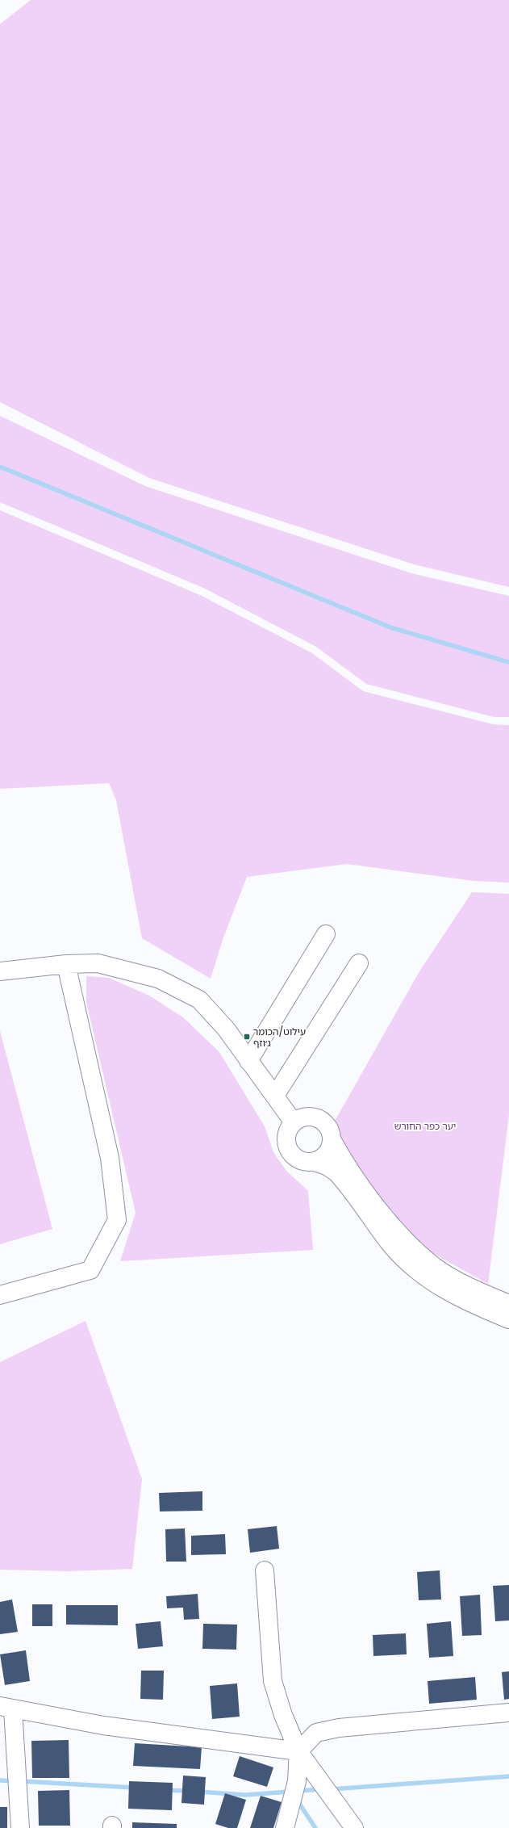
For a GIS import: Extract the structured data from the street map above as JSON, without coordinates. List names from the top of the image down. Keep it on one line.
{"parks":["יער כפר החורש"],"places":{"transit":["עילוט/הכומר ג׳וזף"]}}
